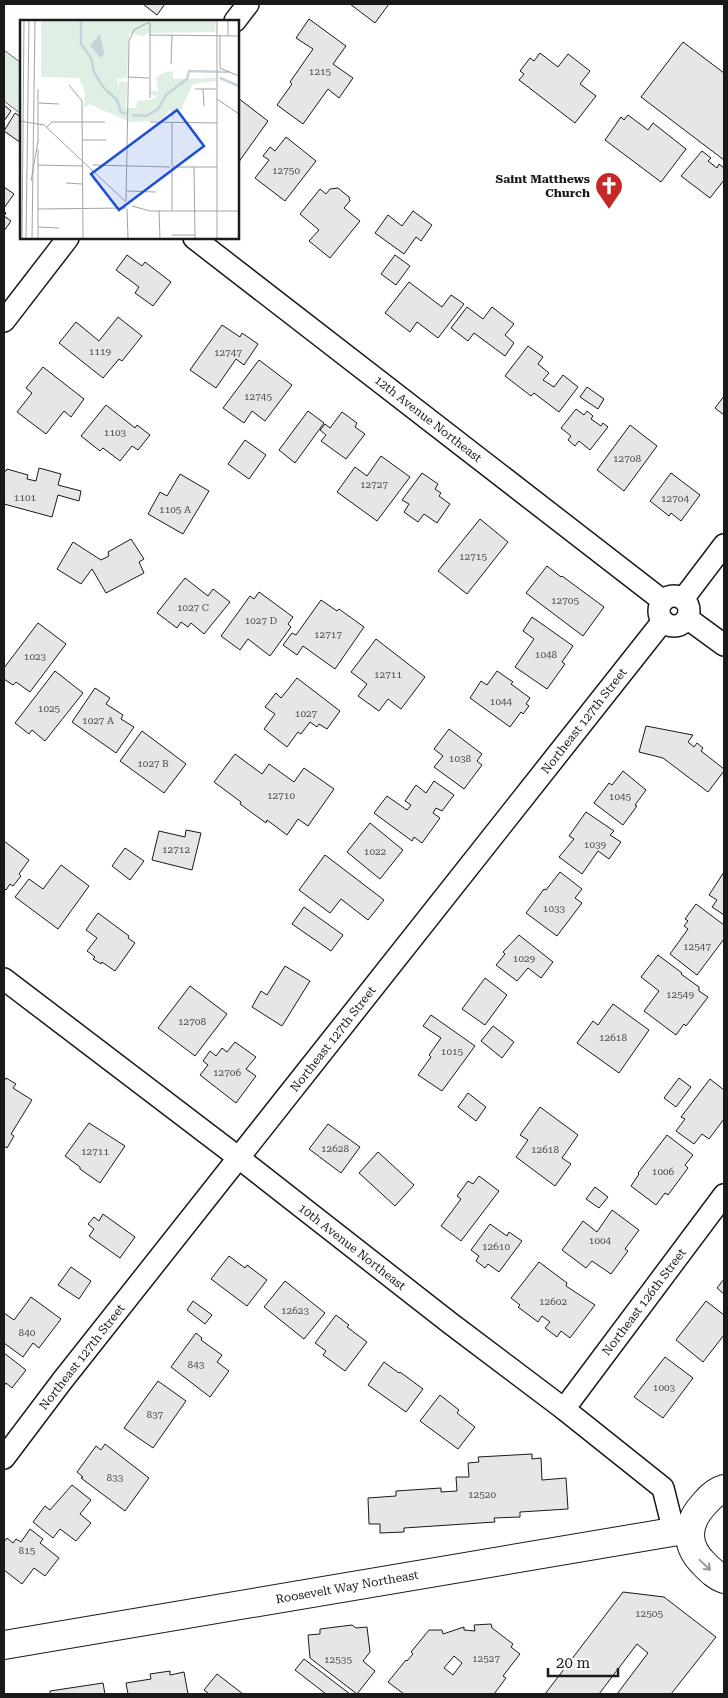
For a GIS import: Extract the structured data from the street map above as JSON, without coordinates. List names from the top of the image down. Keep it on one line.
{"streets":{"main road":["Roosevelt Way Northeast"],"street":["12th Avenue Northeast","Northeast 127th Street","10th Avenue Northeast","Northeast 126th Street"]},"crossings":[["12th Avenue Northeast","Northeast 127th Street"],["Northeast 127th Street","10th Avenue Northeast"],["10th Avenue Northeast","Northeast 126th Street"],["10th Avenue Northeast","Roosevelt Way Northeast"]],"places":{"church":["Saint Matthews Church"]},"house_numbers":["1215","12750","1119","12747","12745","1103","12708","12727","1101","12704","1105 A","12715","12705","1027 C","1027 D","12717","1048","1023","12711","1044","1025","1027","1027 A","1038","1027 B","12710","1045","1039","12712","1022","1033","12547","1029","12549","12708","12618","1015","12706","12628","12618","12711","1006","1004","12610","12602","12623","840","843","1003","837","833","12520","815","12505","12527","12535"],"scale_bar":"20 m"}
